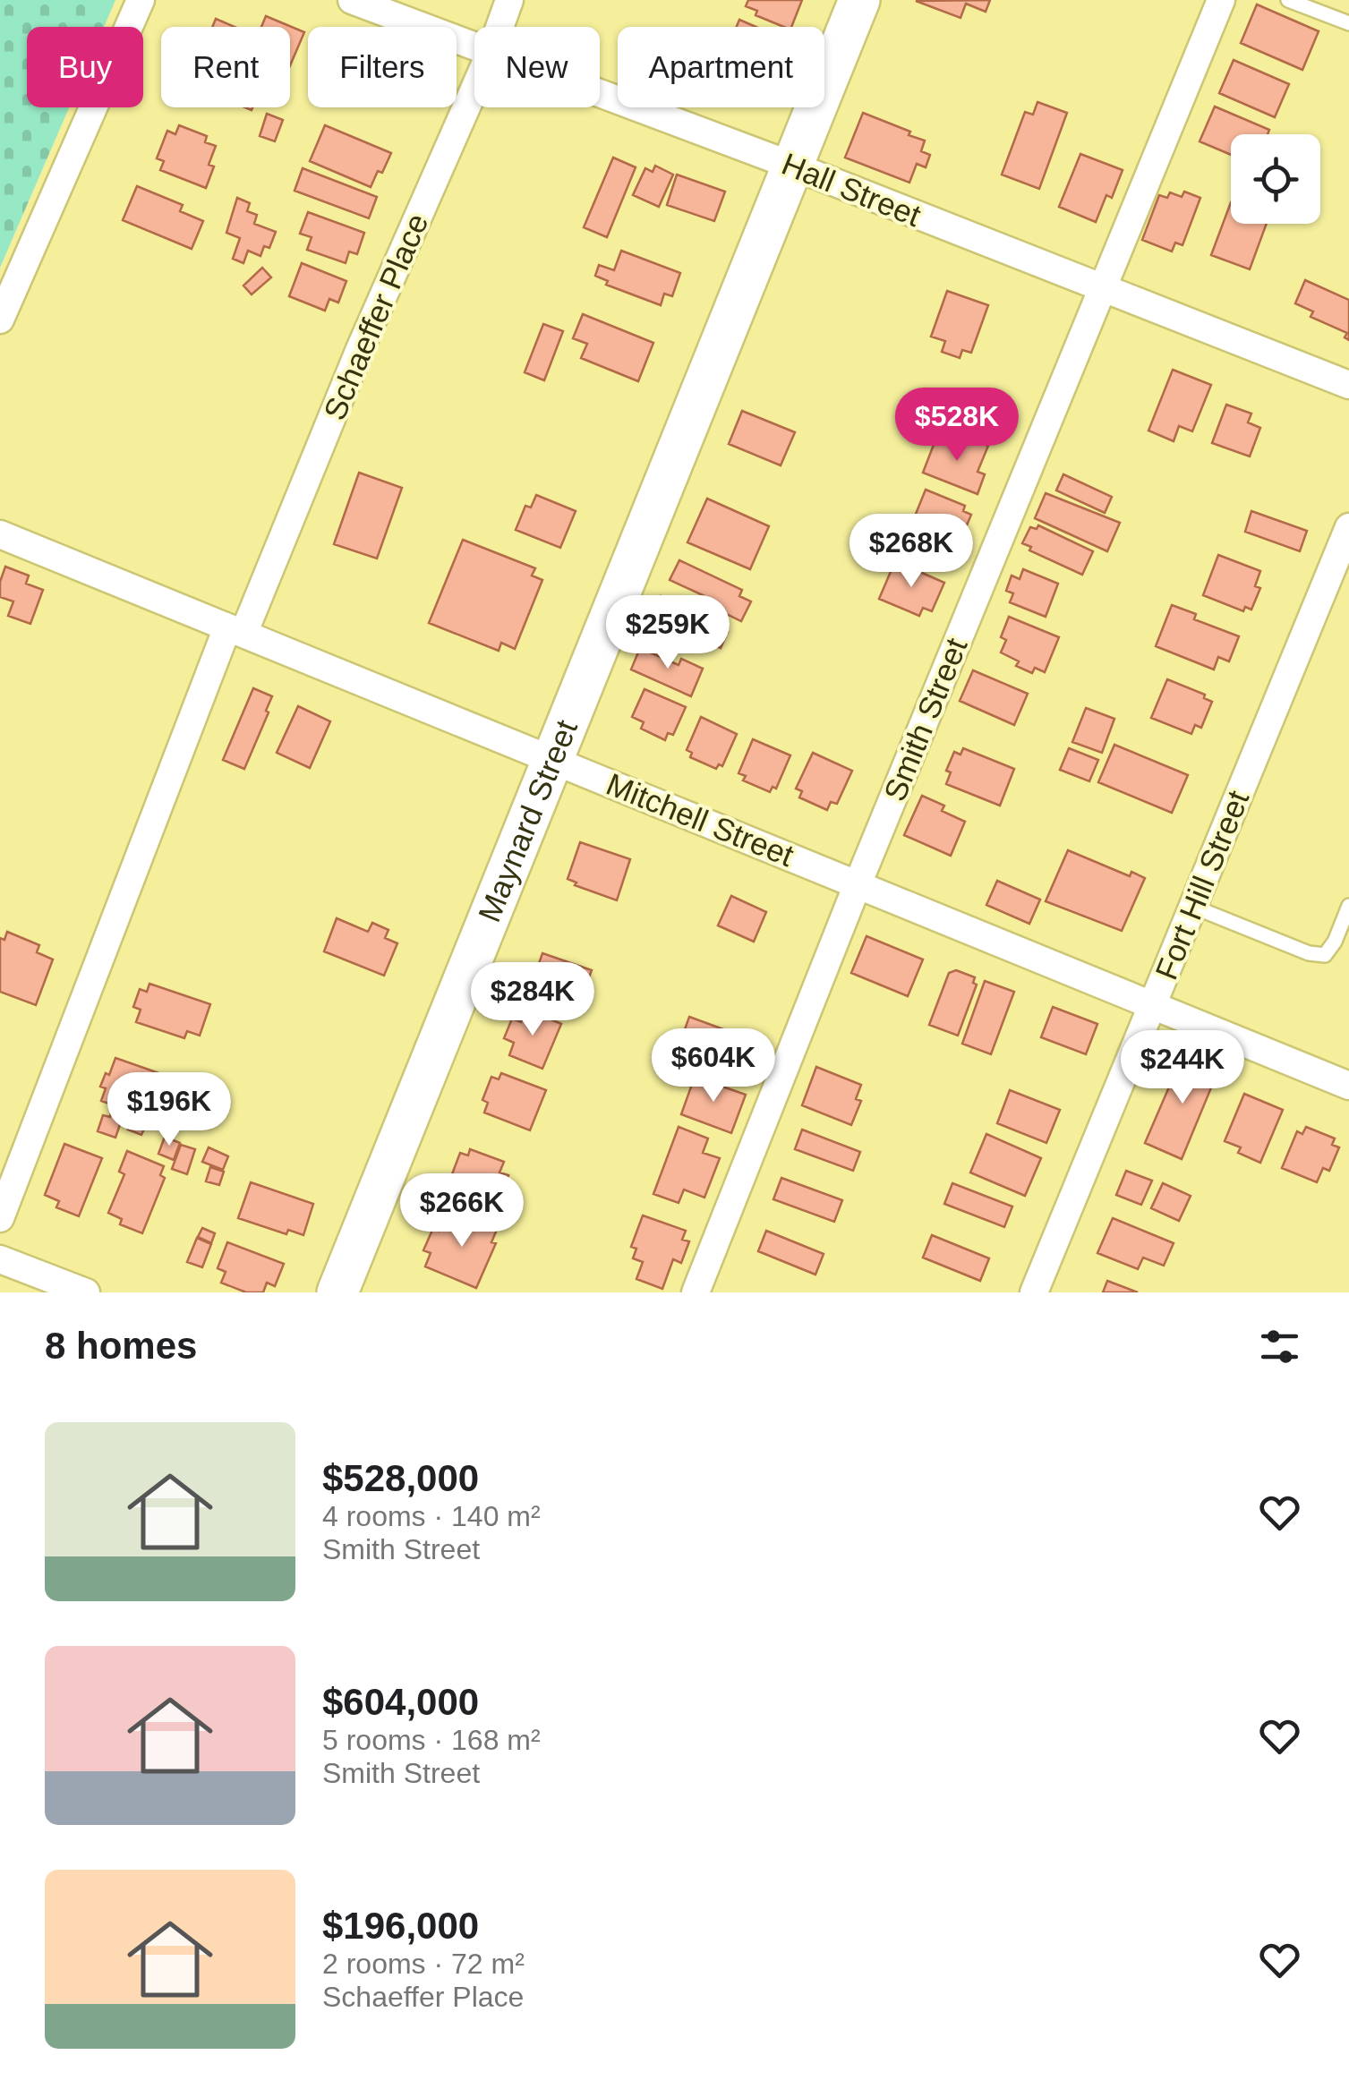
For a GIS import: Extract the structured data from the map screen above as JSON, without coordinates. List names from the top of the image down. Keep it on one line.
{"streets":{"street":["Hall Street","Schaeffer Place","Smith Street","Maynard Street","Mitchell Street","Fort Hill Street"]},"crossings":[["Hall Street","Smith Street"],["Hall Street","Maynard Street"],["Schaeffer Place","Mitchell Street"],["Smith Street","Mitchell Street"],["Maynard Street","Mitchell Street"],["Mitchell Street","Fort Hill Street"]],"page":{"chip":["Buy","Rent","Filters","New","Apartment"],"price":["$528K","$268K","$259K","$284K","$604K","$244K","$196K","$266K"],"heading":"8 homes","list":[{"name":"$528,000","note":"4 rooms · 140 m² · Smith Street"},{"name":"$604,000","note":"5 rooms · 168 m² · Smith Street"},{"name":"$196,000","note":"2 rooms · 72 m² · Schaeffer Place"}]}}
